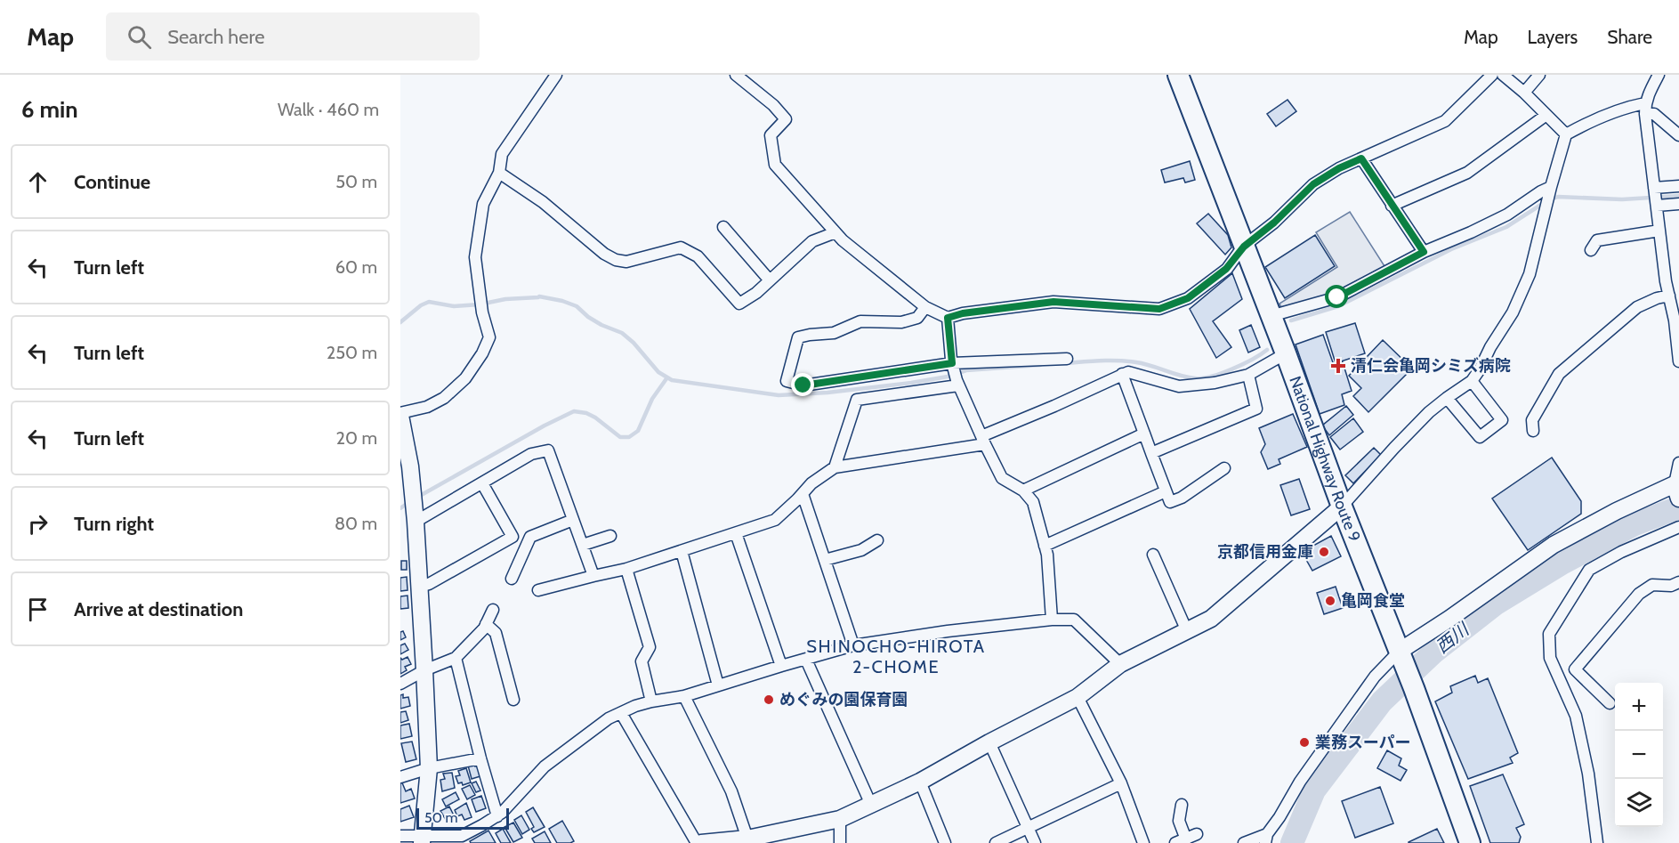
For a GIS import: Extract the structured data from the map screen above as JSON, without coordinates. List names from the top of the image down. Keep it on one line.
{"streets":{"highway":["National Highway Route 9"]},"districts":["SHINOCHO-HIROTA 2-CHOME"],"water":["西川"],"places":{"health":["清仁会亀岡シミズ病院"],"other":["京都信用金庫","亀岡食堂","めぐみの園保育園","業務スーパー"]},"scale_bar":"50 m","page":{"header":"Map","search":"Search here","nav":["Map","Layers","Share"],"heading":["6 min","Walk · 460 m"],"list":[["Continue","50 m"],["Turn left","60 m"],["Turn left","250 m"],["Turn left","20 m"],["Turn right","80 m"],"Arrive at destination"],"map_buttons":["+","−"],"scale":"50 m"}}
